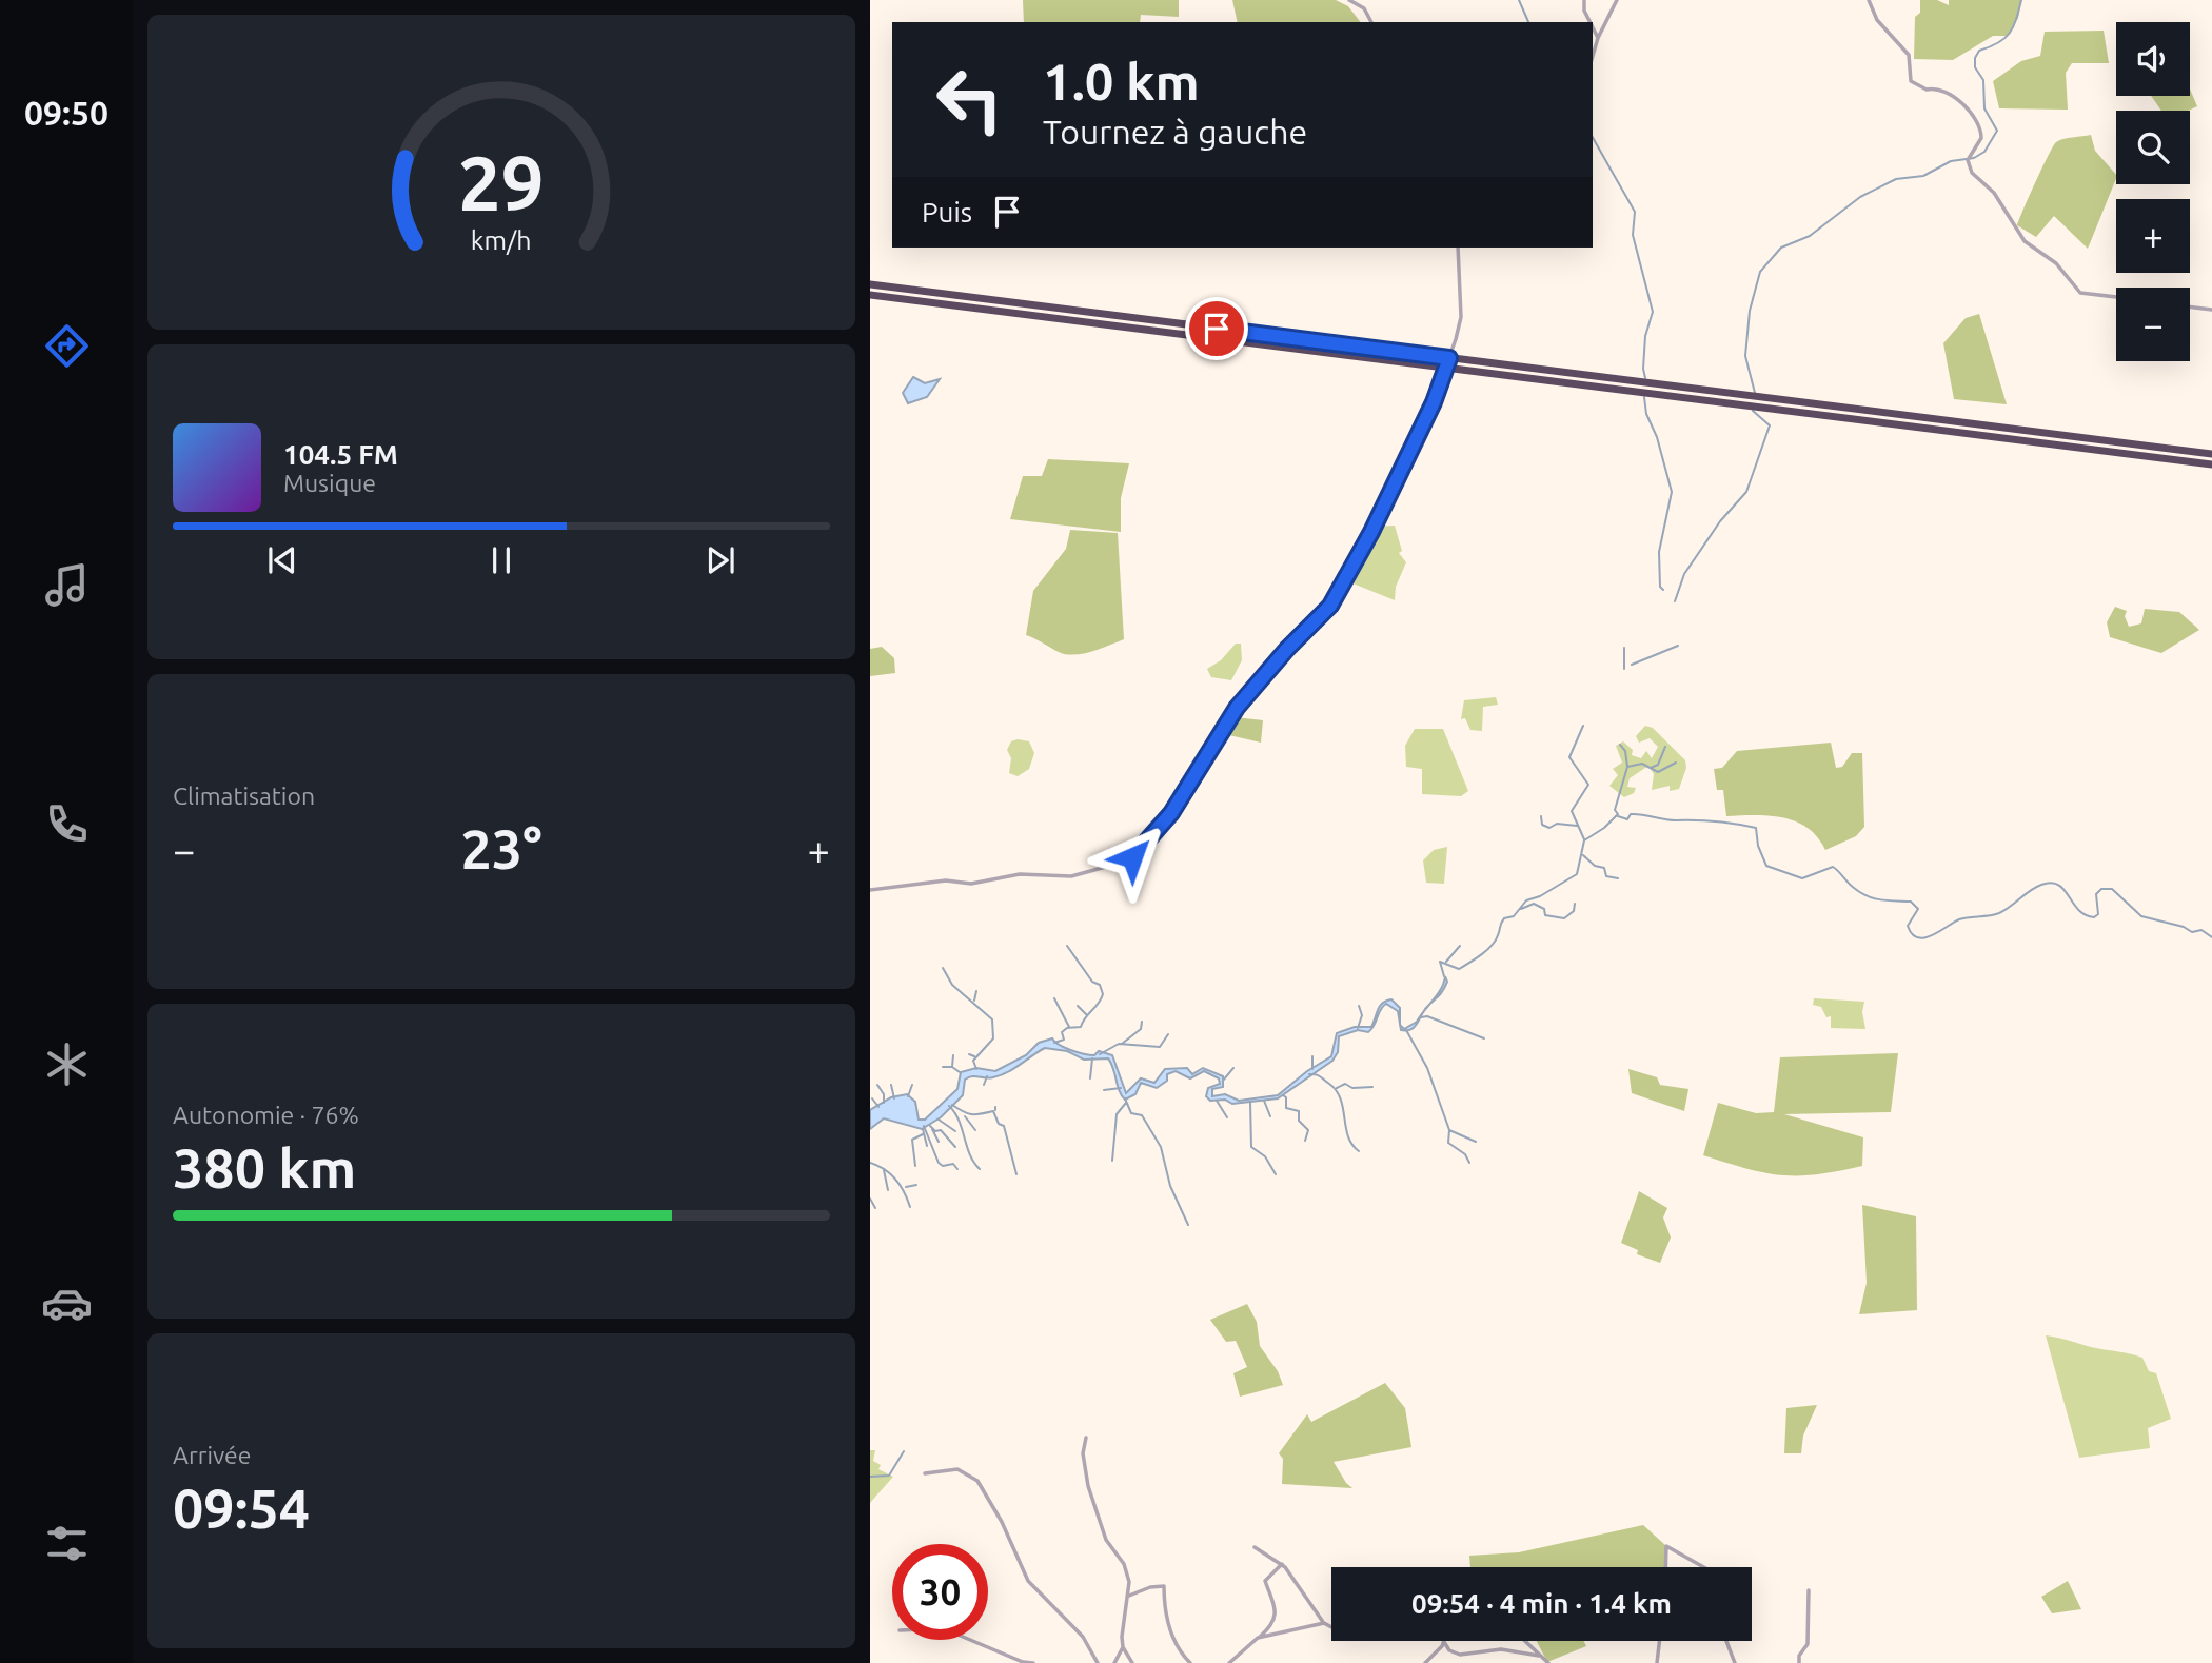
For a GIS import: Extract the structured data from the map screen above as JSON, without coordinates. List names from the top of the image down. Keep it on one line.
{"page":{"tabs":"09:50","map_buttons":["+","−"],"turn":["1.0 km","Tournez à gauche"],"then":"Puis","song":["104.5 FM","Musique"],"tile":["Climatisation",["Autonomie · 76%","380 km"],["Arrivée","09:54"]],"heat":["−","23°","+"],"limit":"30","trip":"09:54 · 4 min · 1.4 km","gauge":["29","km/h"]}}
